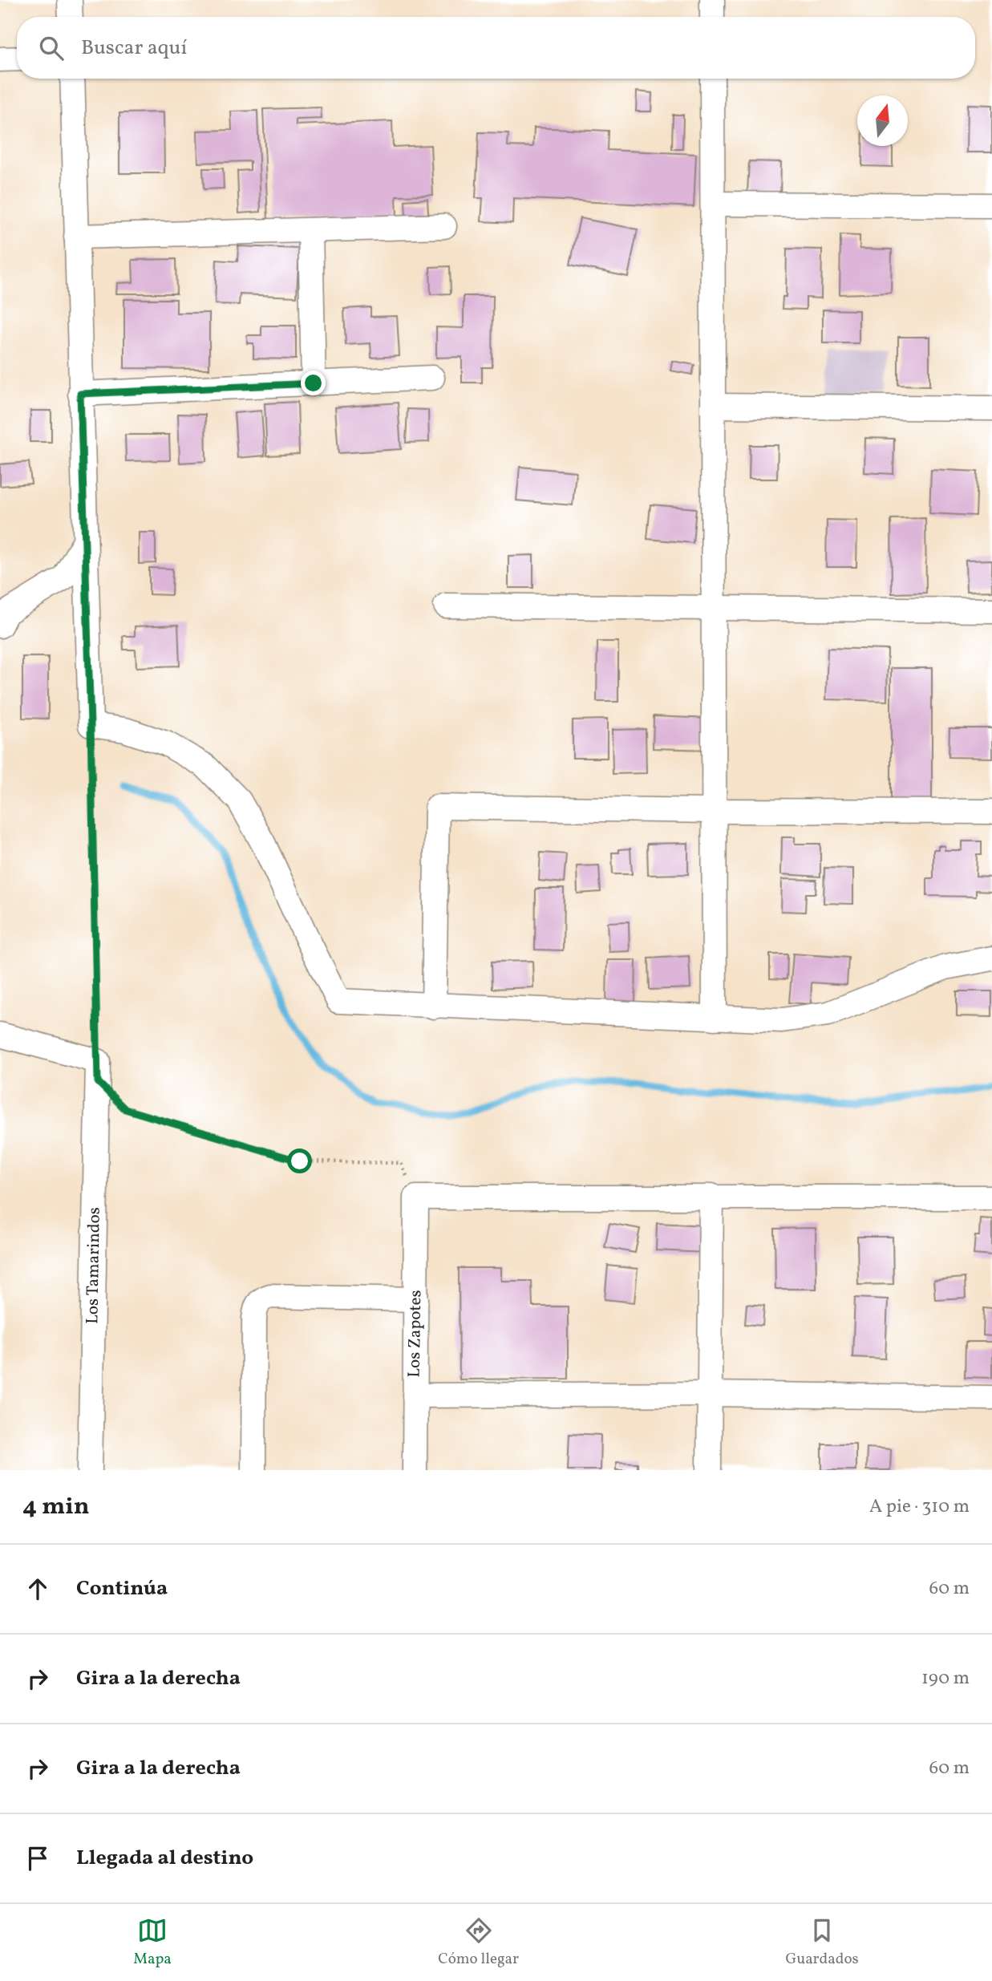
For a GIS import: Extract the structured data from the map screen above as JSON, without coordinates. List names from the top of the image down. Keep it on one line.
{"streets":{"street":["Los Tamarindos","Los Zapotes"]},"north":"top","page":{"search":"Buscar aquí","heading":["4 min","A pie · 310 m"],"list":[["Continúa","60 m"],["Gira a la derecha","190 m"],["Gira a la derecha","60 m"],"Llegada al destino"],"nav":["Mapa","Cómo llegar","Guardados"]}}
